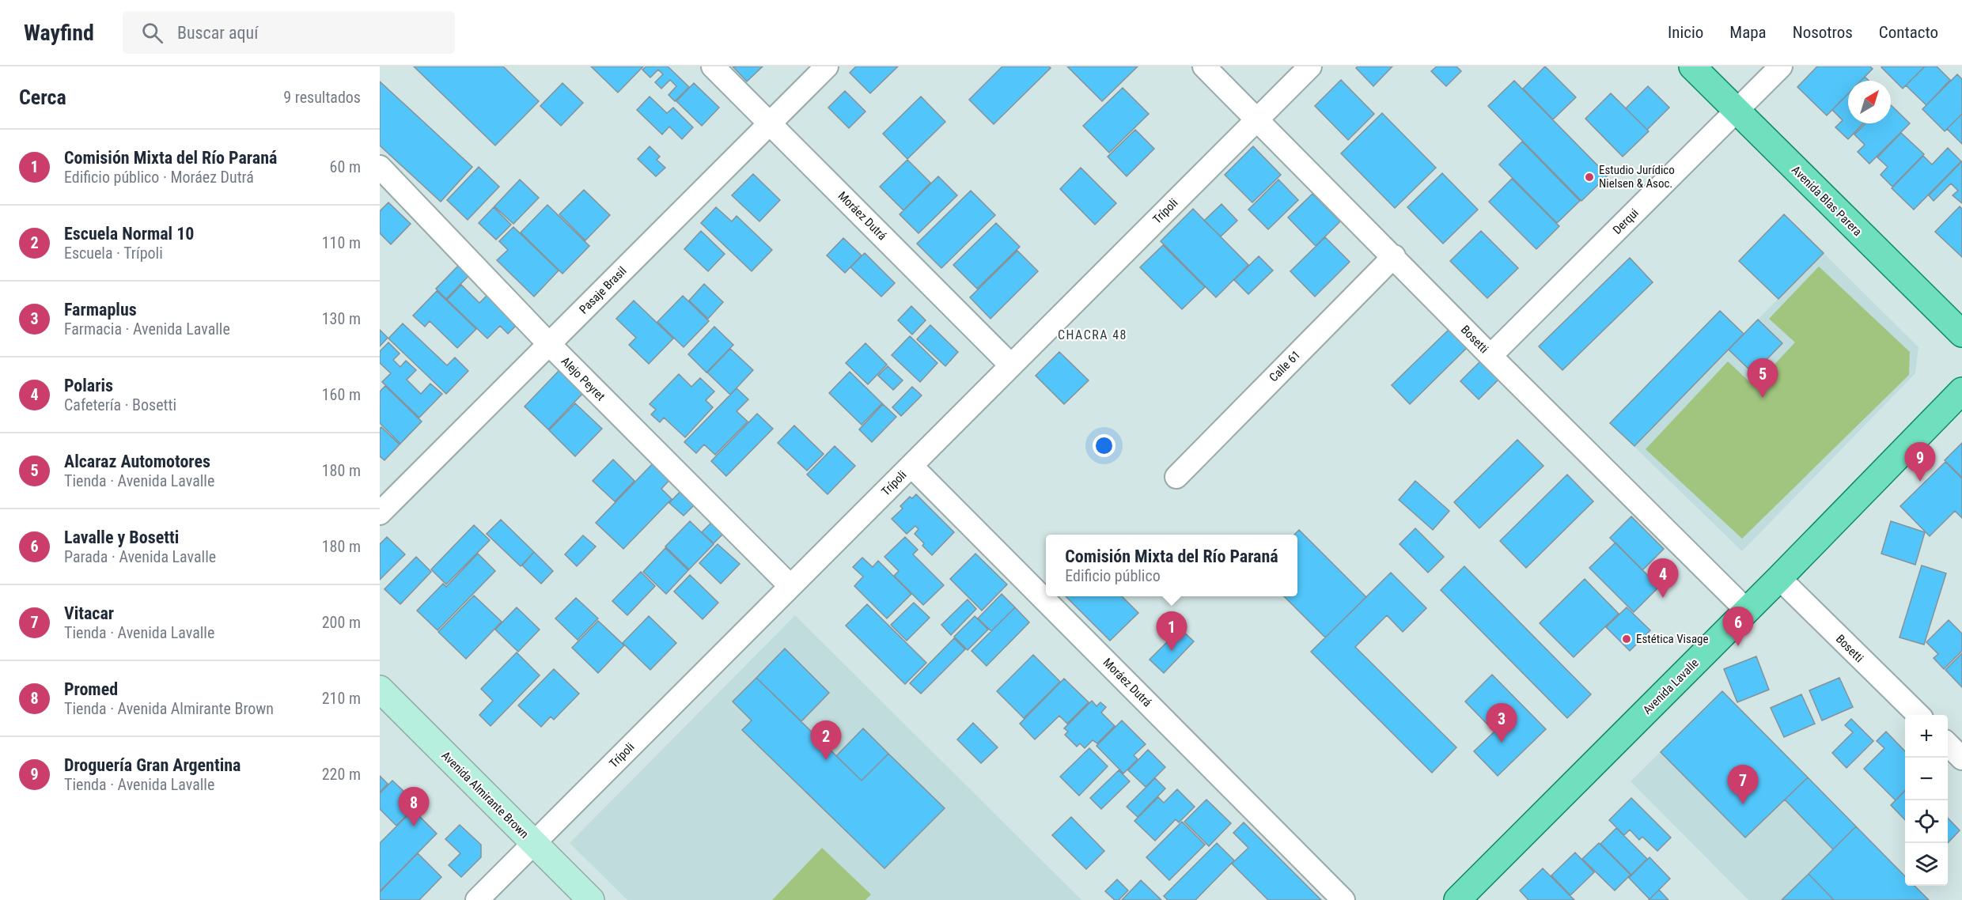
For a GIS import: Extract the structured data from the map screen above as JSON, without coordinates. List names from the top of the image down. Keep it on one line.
{"streets":{"main road":["Avenida Blas Parera","Avenida Lavalle","Avenida Almirante Brown"],"street":["Trípoli","Moráez Dutrá","Derqui","Pasaje Brasil","Bosetti","Calle 61","Alejo Peyret"]},"crossings":[["Avenida Blas Parera","Derqui"],["Trípoli","Moráez Dutrá"],["Trípoli","Bosetti"],["Trípoli","Alejo Peyret"],["Trípoli","Avenida Almirante Brown"],["Moráez Dutrá","Pasaje Brasil"],["Derqui","Bosetti"],["Pasaje Brasil","Alejo Peyret"],["Bosetti","Calle 61"],["Bosetti","Avenida Lavalle"]],"districts":["CHACRA 48"],"places":["Estudio Jurídico Nielsen & Asoc.","Estética Visage"],"north":"top right","page":{"header":"Wayfind","search":"Buscar aquí","nav":["Inicio","Mapa","Nosotros","Contacto"],"heading":["Cerca","9 resultados"],"list":[{"mark":"1","name":"Comisión Mixta del Río Paraná","note":"Edificio público · Moráez Dutrá","value":"60 m"},{"mark":"2","name":"Escuela Normal 10","note":"Escuela · Trípoli","value":"110 m"},{"mark":"3","name":"Farmaplus","note":"Farmacia · Avenida Lavalle","value":"130 m"},{"mark":"4","name":"Polaris","note":"Cafetería · Bosetti","value":"160 m"},{"mark":"5","name":"Alcaraz Automotores","note":"Tienda · Avenida Lavalle","value":"180 m"},{"mark":"6","name":"Lavalle y Bosetti","note":"Parada · Avenida Lavalle","value":"180 m"},{"mark":"7","name":"Vitacar","note":"Tienda · Avenida Lavalle","value":"200 m"},{"mark":"8","name":"Promed","note":"Tienda · Avenida Almirante Brown","value":"210 m"},{"mark":"9","name":"Droguería Gran Argentina","note":"Tienda · Avenida Lavalle","value":"220 m"}],"pins":["5","9","4","6","1","3","2","7","8"],"popup":["Comisión Mixta del Río Paraná","Edificio público"],"map_buttons":["+","−"]}}
